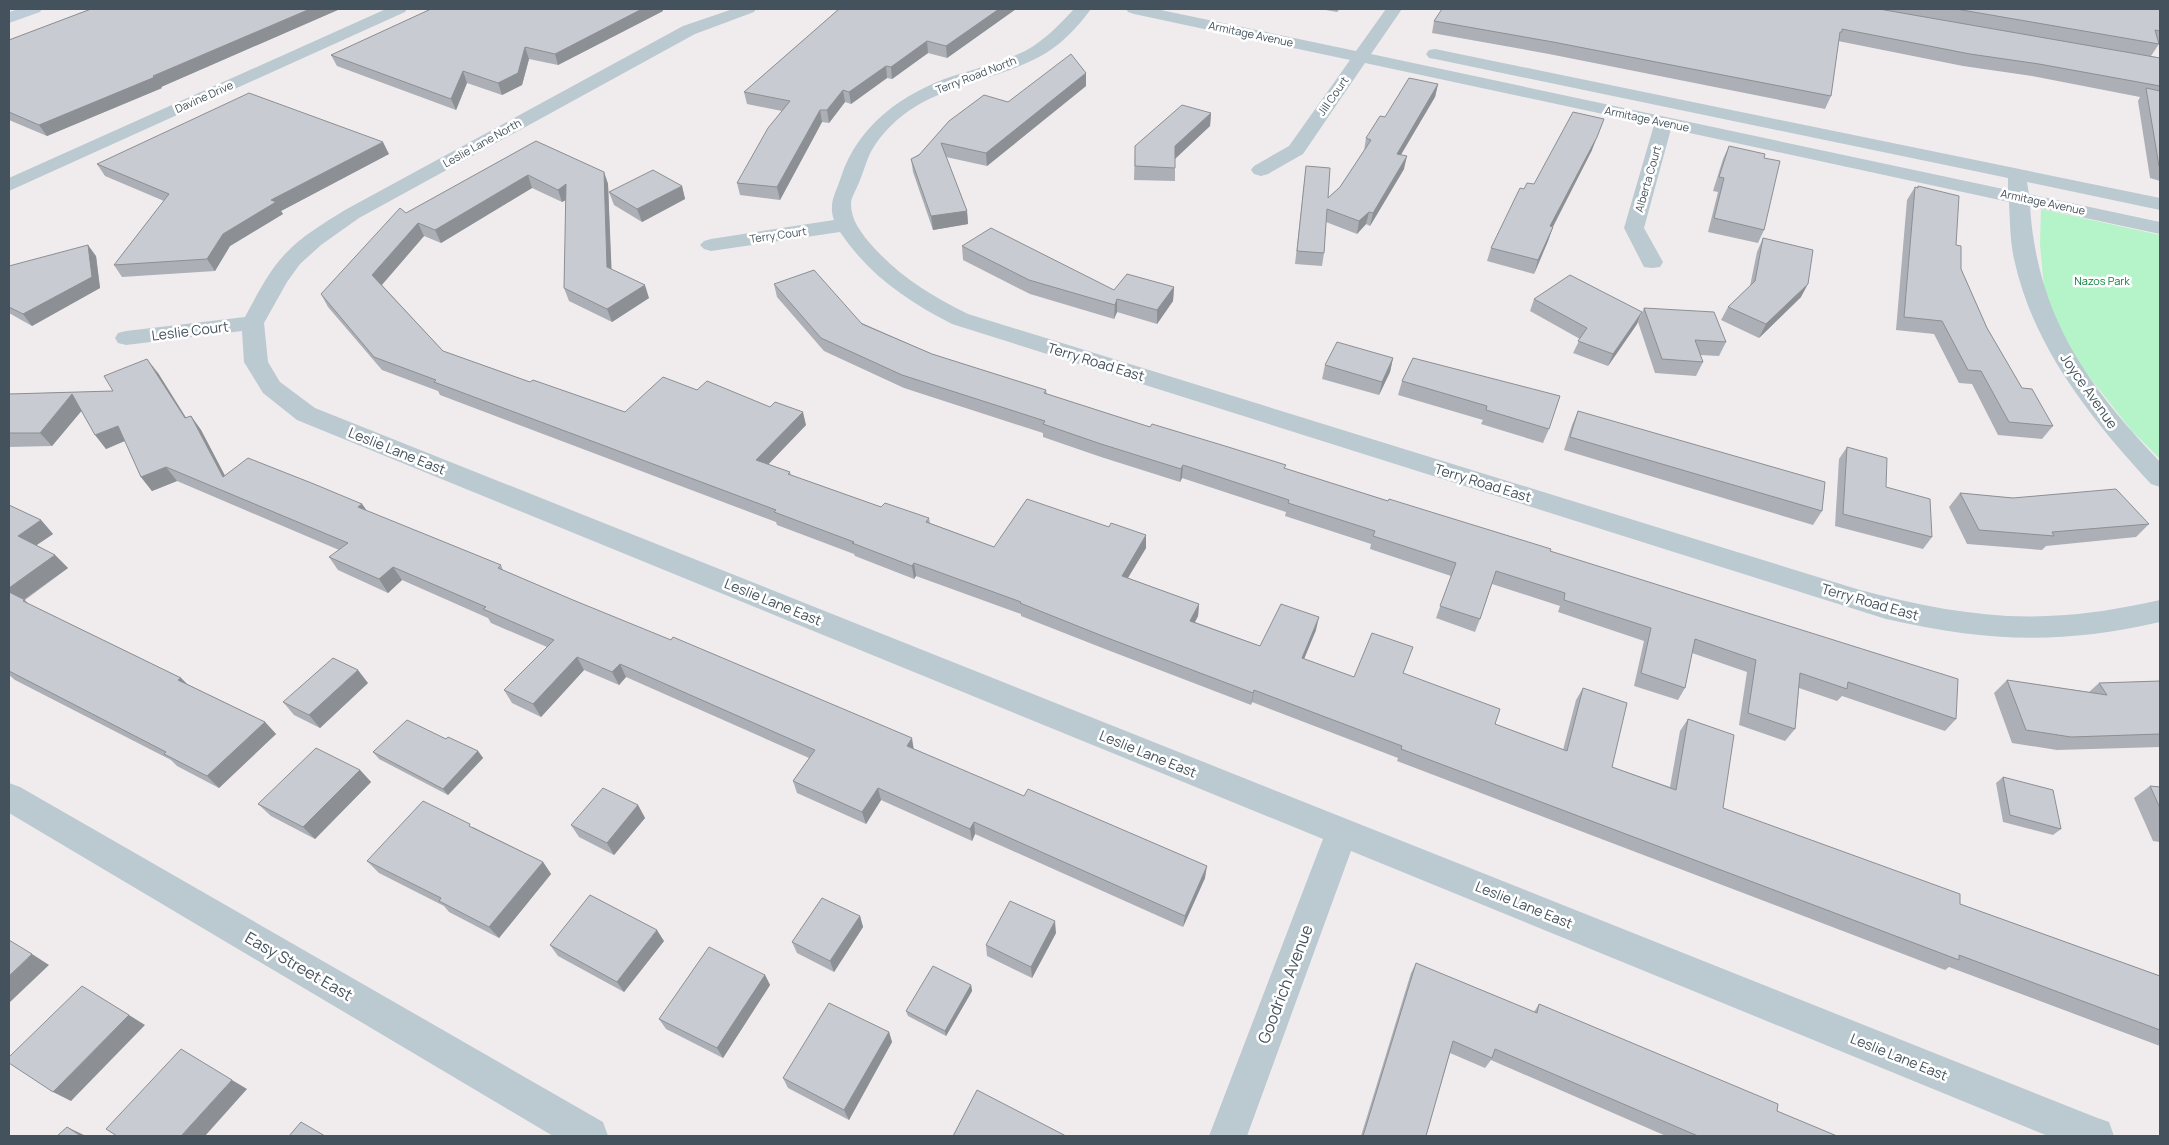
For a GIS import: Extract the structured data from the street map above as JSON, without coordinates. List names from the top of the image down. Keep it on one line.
{"streets":{"street":["Armitage Avenue","Terry Road North","Jill Court","Davine Drive","Leslie Lane North","Alberta Court","Terry Court","Leslie Court","Terry Road East","Joyce Avenue","Leslie Lane East","Easy Street East","Goodrich Avenue"]},"crossings":[["Armitage Avenue","Jill Court"],["Armitage Avenue","Alberta Court"],["Armitage Avenue","Joyce Avenue"],["Terry Road North","Terry Court"],["Terry Road North","Terry Road East"],["Leslie Lane North","Leslie Court"],["Leslie Lane North","Leslie Lane East"],["Terry Court","Terry Road East"],["Leslie Court","Leslie Lane East"],["Leslie Lane East","Goodrich Avenue"]],"parks":["Nazos Park"]}
